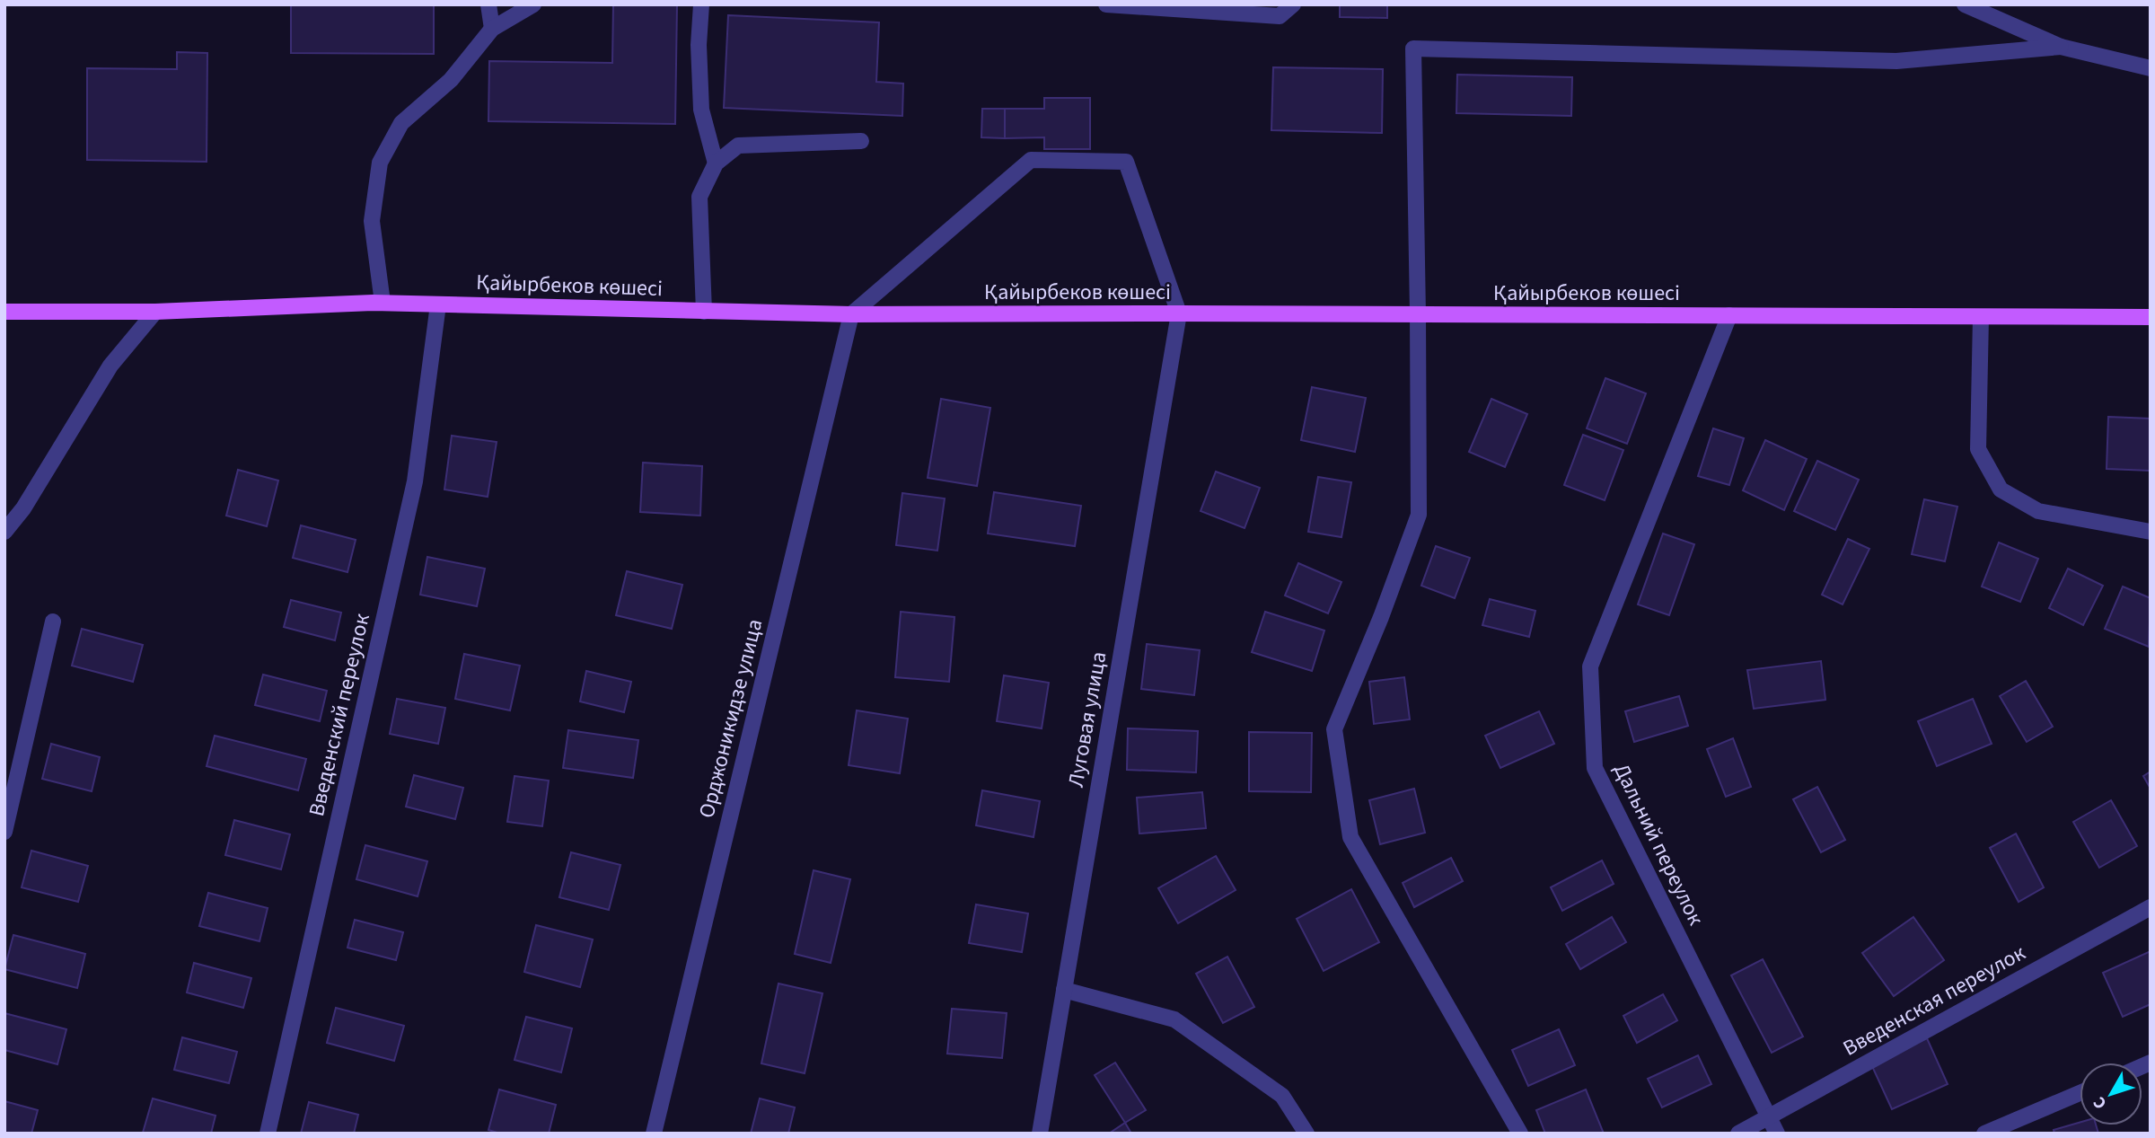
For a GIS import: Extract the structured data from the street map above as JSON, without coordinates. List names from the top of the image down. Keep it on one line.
{"streets":{"main road":["Қайырбеков көшесі"],"street":["Введенский переулок","Орджоникидзе улица","Луговая улица","Дальний переулок","Введенская переулок"]},"crossings":[["Қайырбеков көшесі","Введенский переулок"],["Қайырбеков көшесі","Орджоникидзе улица"],["Қайырбеков көшесі","Луговая улица"],["Қайырбеков көшесі","Дальний переулок"],["Дальний переулок","Введенская переулок"]],"north":"bottom left"}
